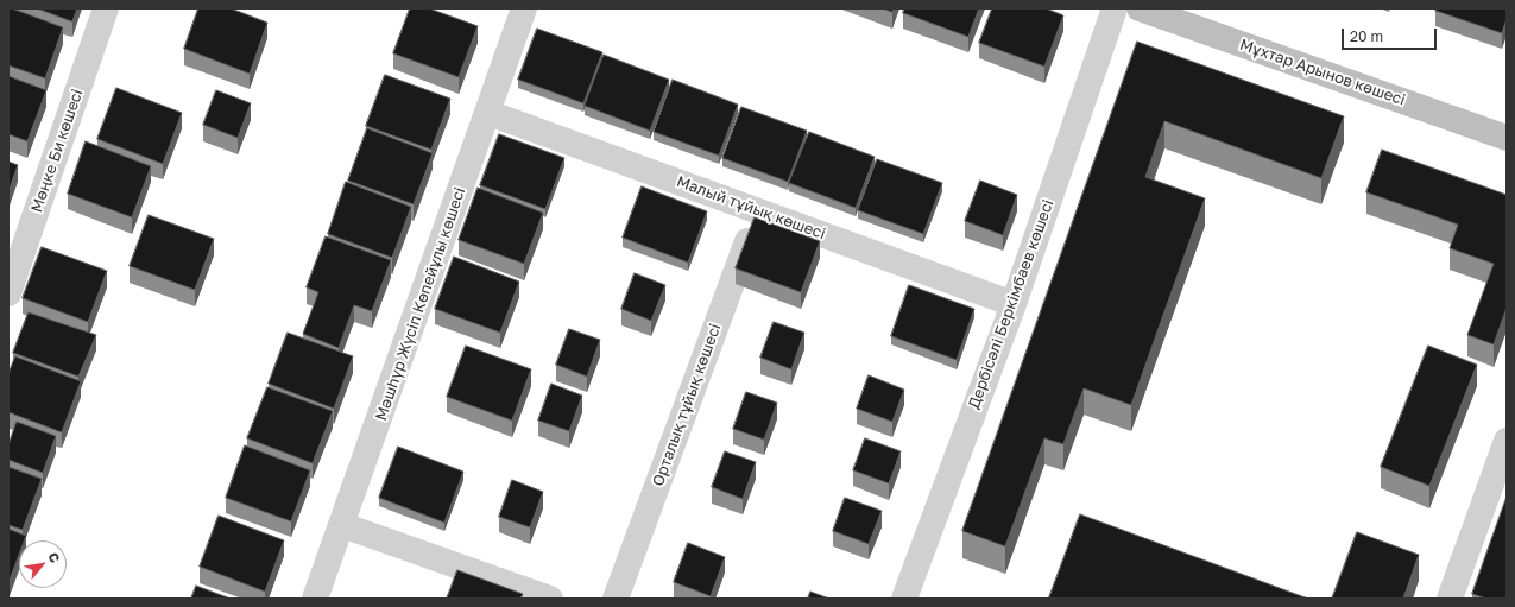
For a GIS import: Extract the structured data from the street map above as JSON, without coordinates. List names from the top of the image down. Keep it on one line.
{"streets":{"main road":["Мұхтар Арынов көшесі"],"street":["Мөңке Би көшесі","Малый тұйық көшесі","Мәшһүр Жүсіп Көпейұлы көшесі","Дербісәлі Беркімбаев көшесі","Орталық тұйық көшесі"]},"crossings":[["Малый тұйық көшесі","Мәшһүр Жүсіп Көпейұлы көшесі"],["Малый тұйық көшесі","Дербісәлі Беркімбаев көшесі"],["Малый тұйық көшесі","Орталық тұйық көшесі"]],"scale_bar":"20 m","north":"top right"}
